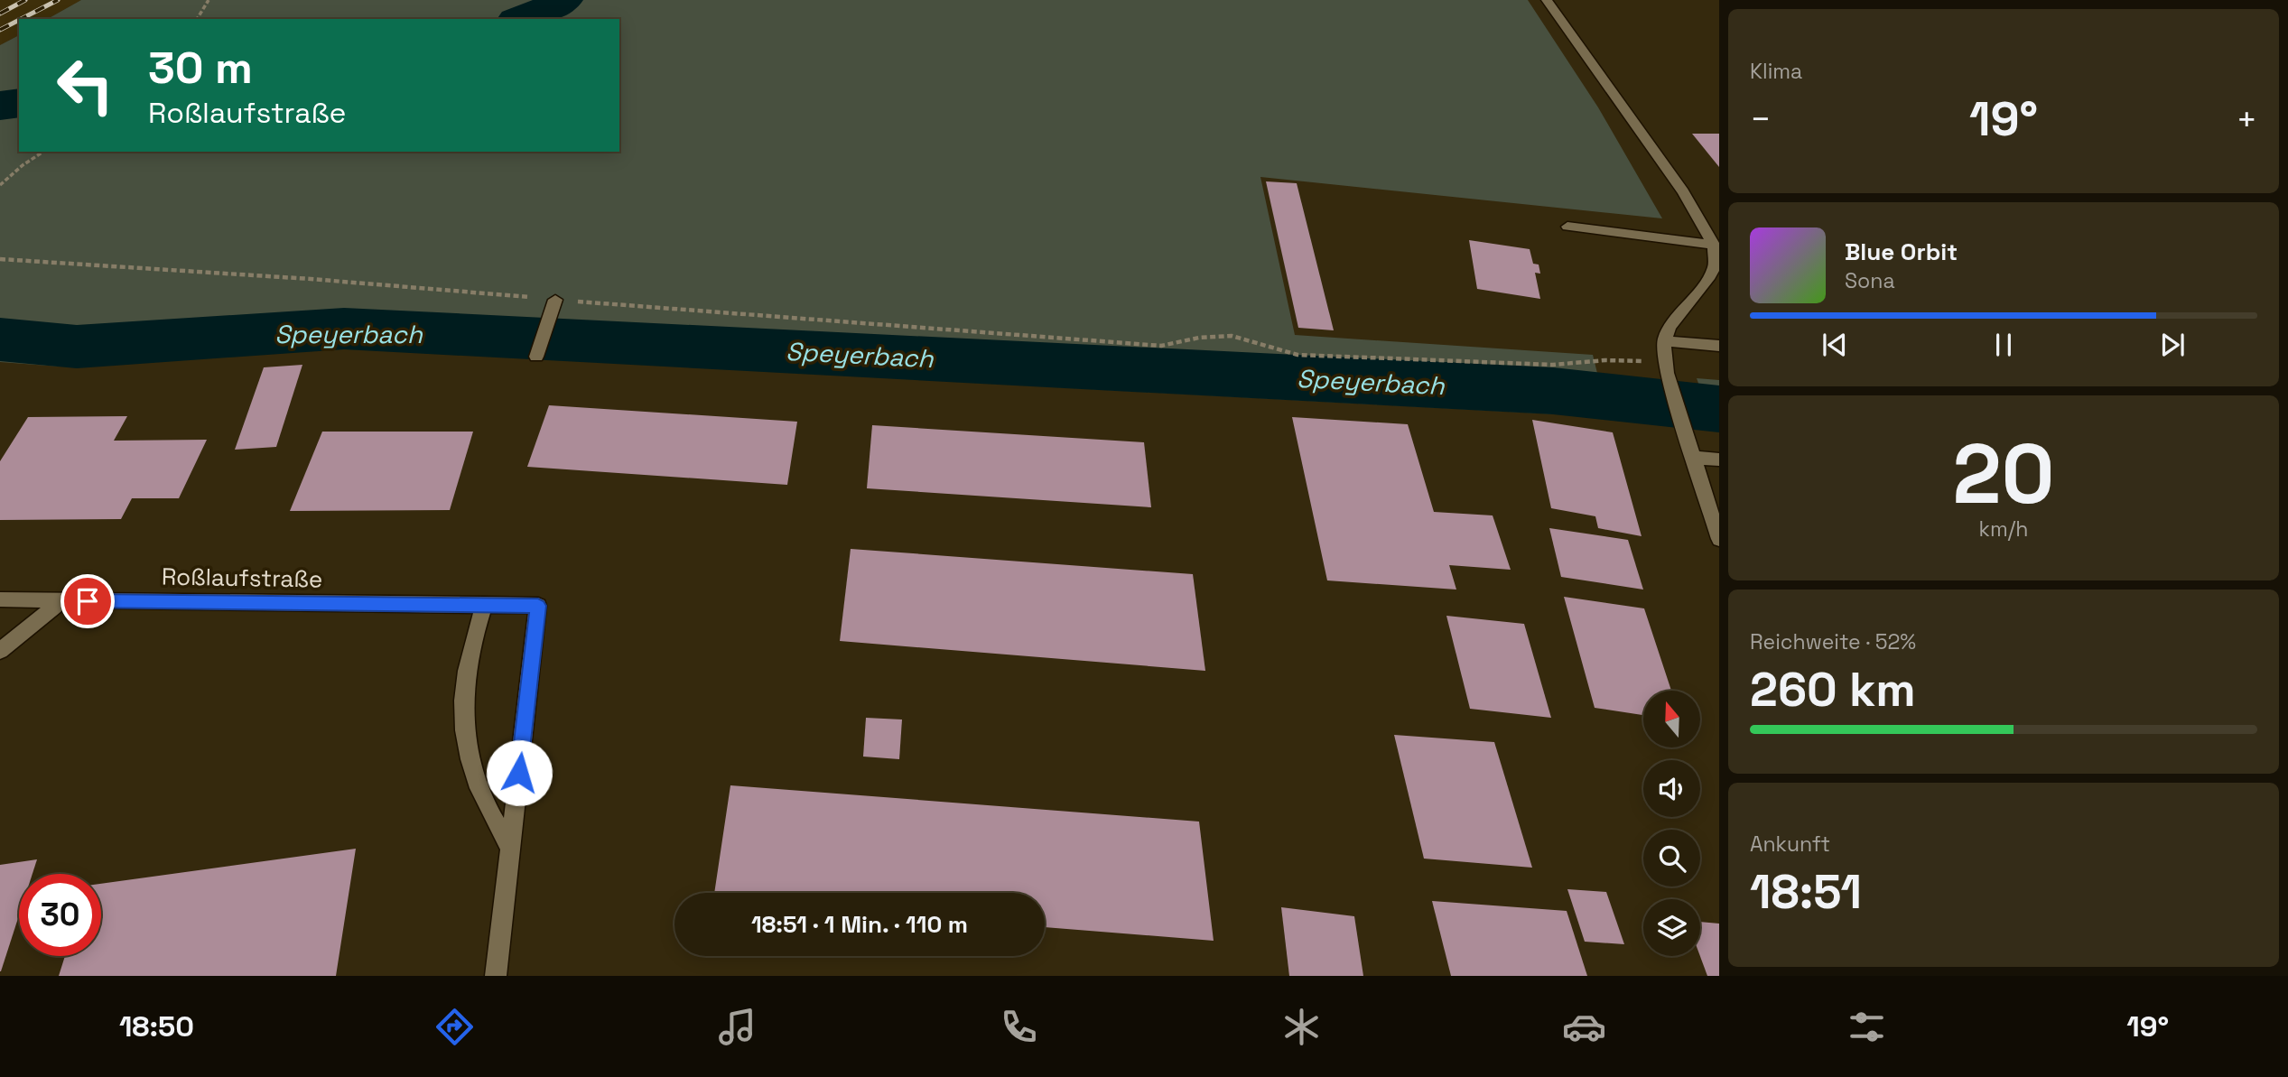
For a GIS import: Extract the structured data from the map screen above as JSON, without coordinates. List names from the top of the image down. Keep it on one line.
{"streets":{"street":["Roßlaufstraße"]},"water":["Speyerbach"],"north":"top","page":{"tile":["Klima",["20","km/h"],["Reichweite · 52%","260 km"],["Ankunft","18:51"]],"turn":["30 m","Roßlaufstraße"],"heat":["−","19°","+"],"song":["Blue Orbit","Sona"],"limit":"30","trip":"18:51 · 1 Min. · 110 m","tabs":["18:50","19°"]}}
